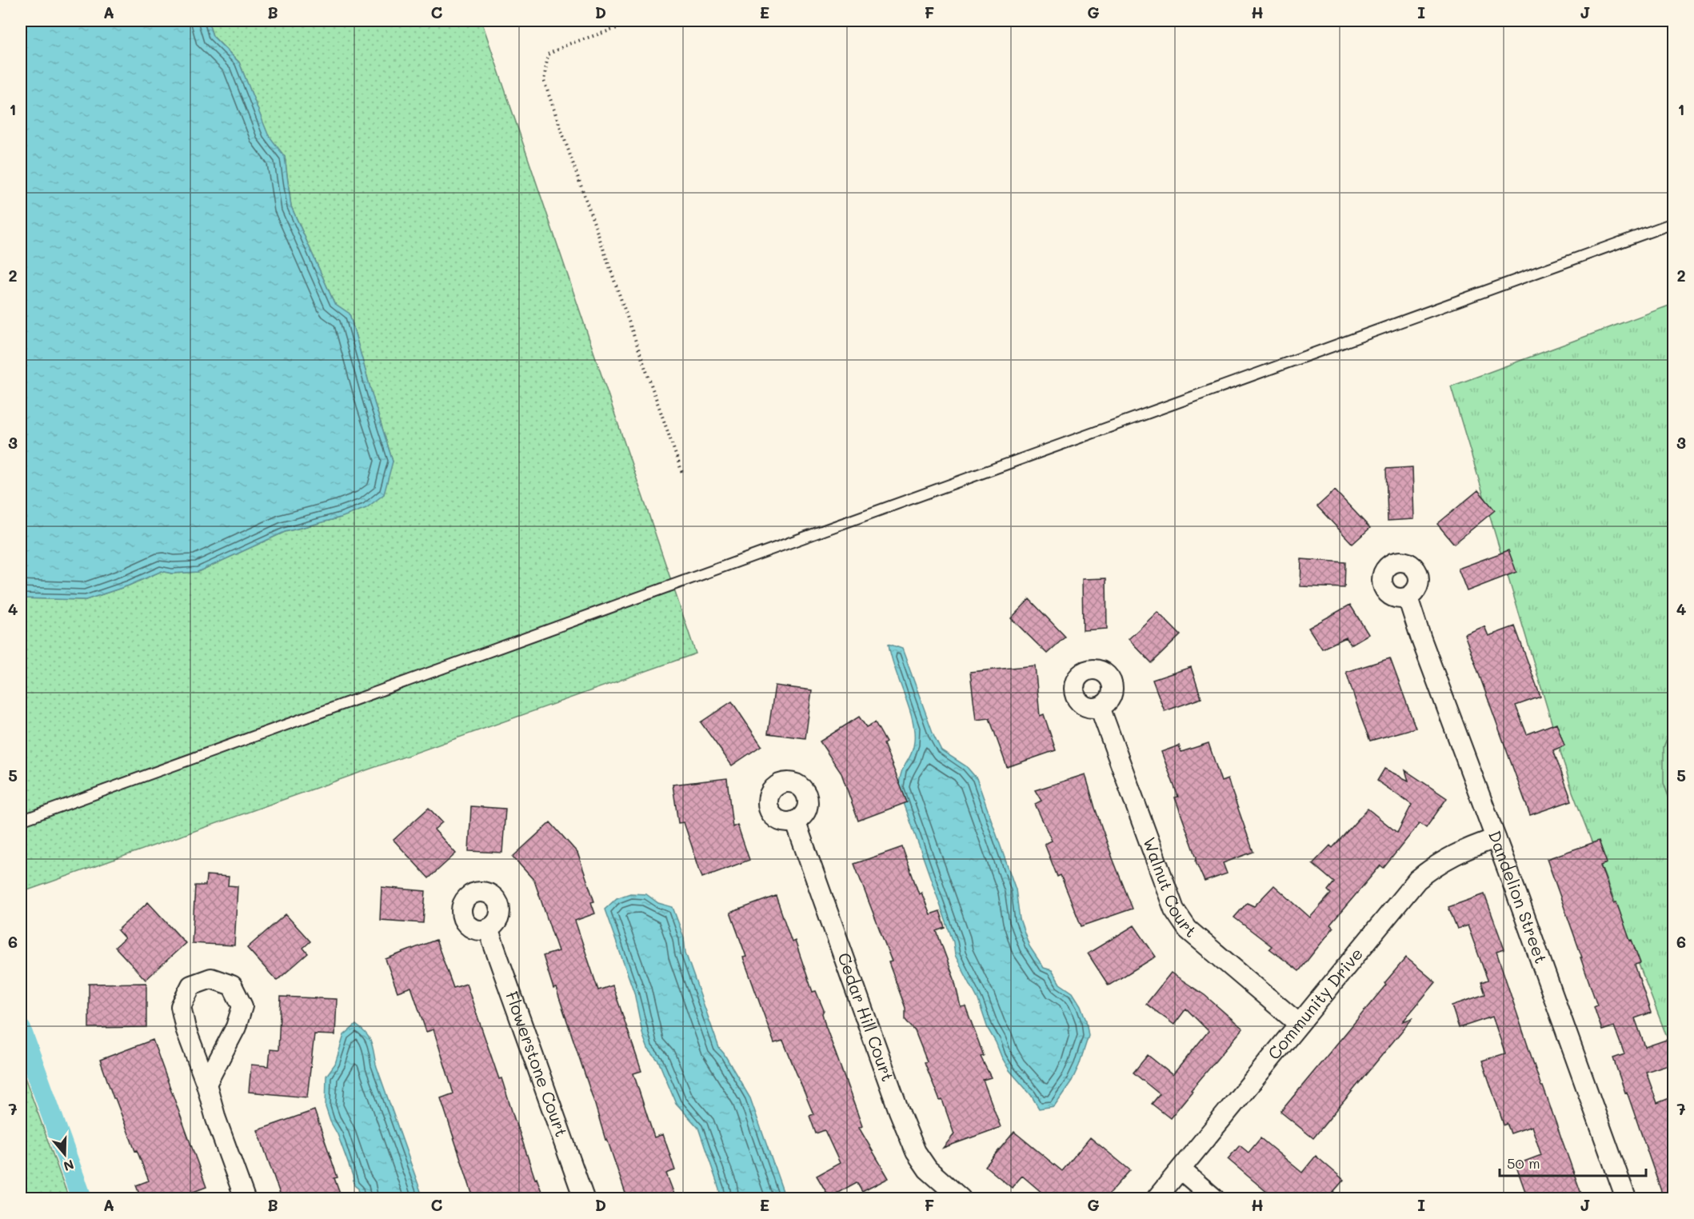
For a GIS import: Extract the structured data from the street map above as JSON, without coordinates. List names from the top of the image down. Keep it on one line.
{"streets":{"street":["Walnut Court","Dandelion Street","Community Drive","Cedar Hill Court","Flowerstone Court"]},"crossings":[["Walnut Court","Community Drive"],["Dandelion Street","Community Drive"]],"scale_bar":"50 m","north":"bottom","grid":{"columns":["A","B","C","D","E","F","G","H","I","J"],"rows":["1","2","3","4","5","6","7"]}}
